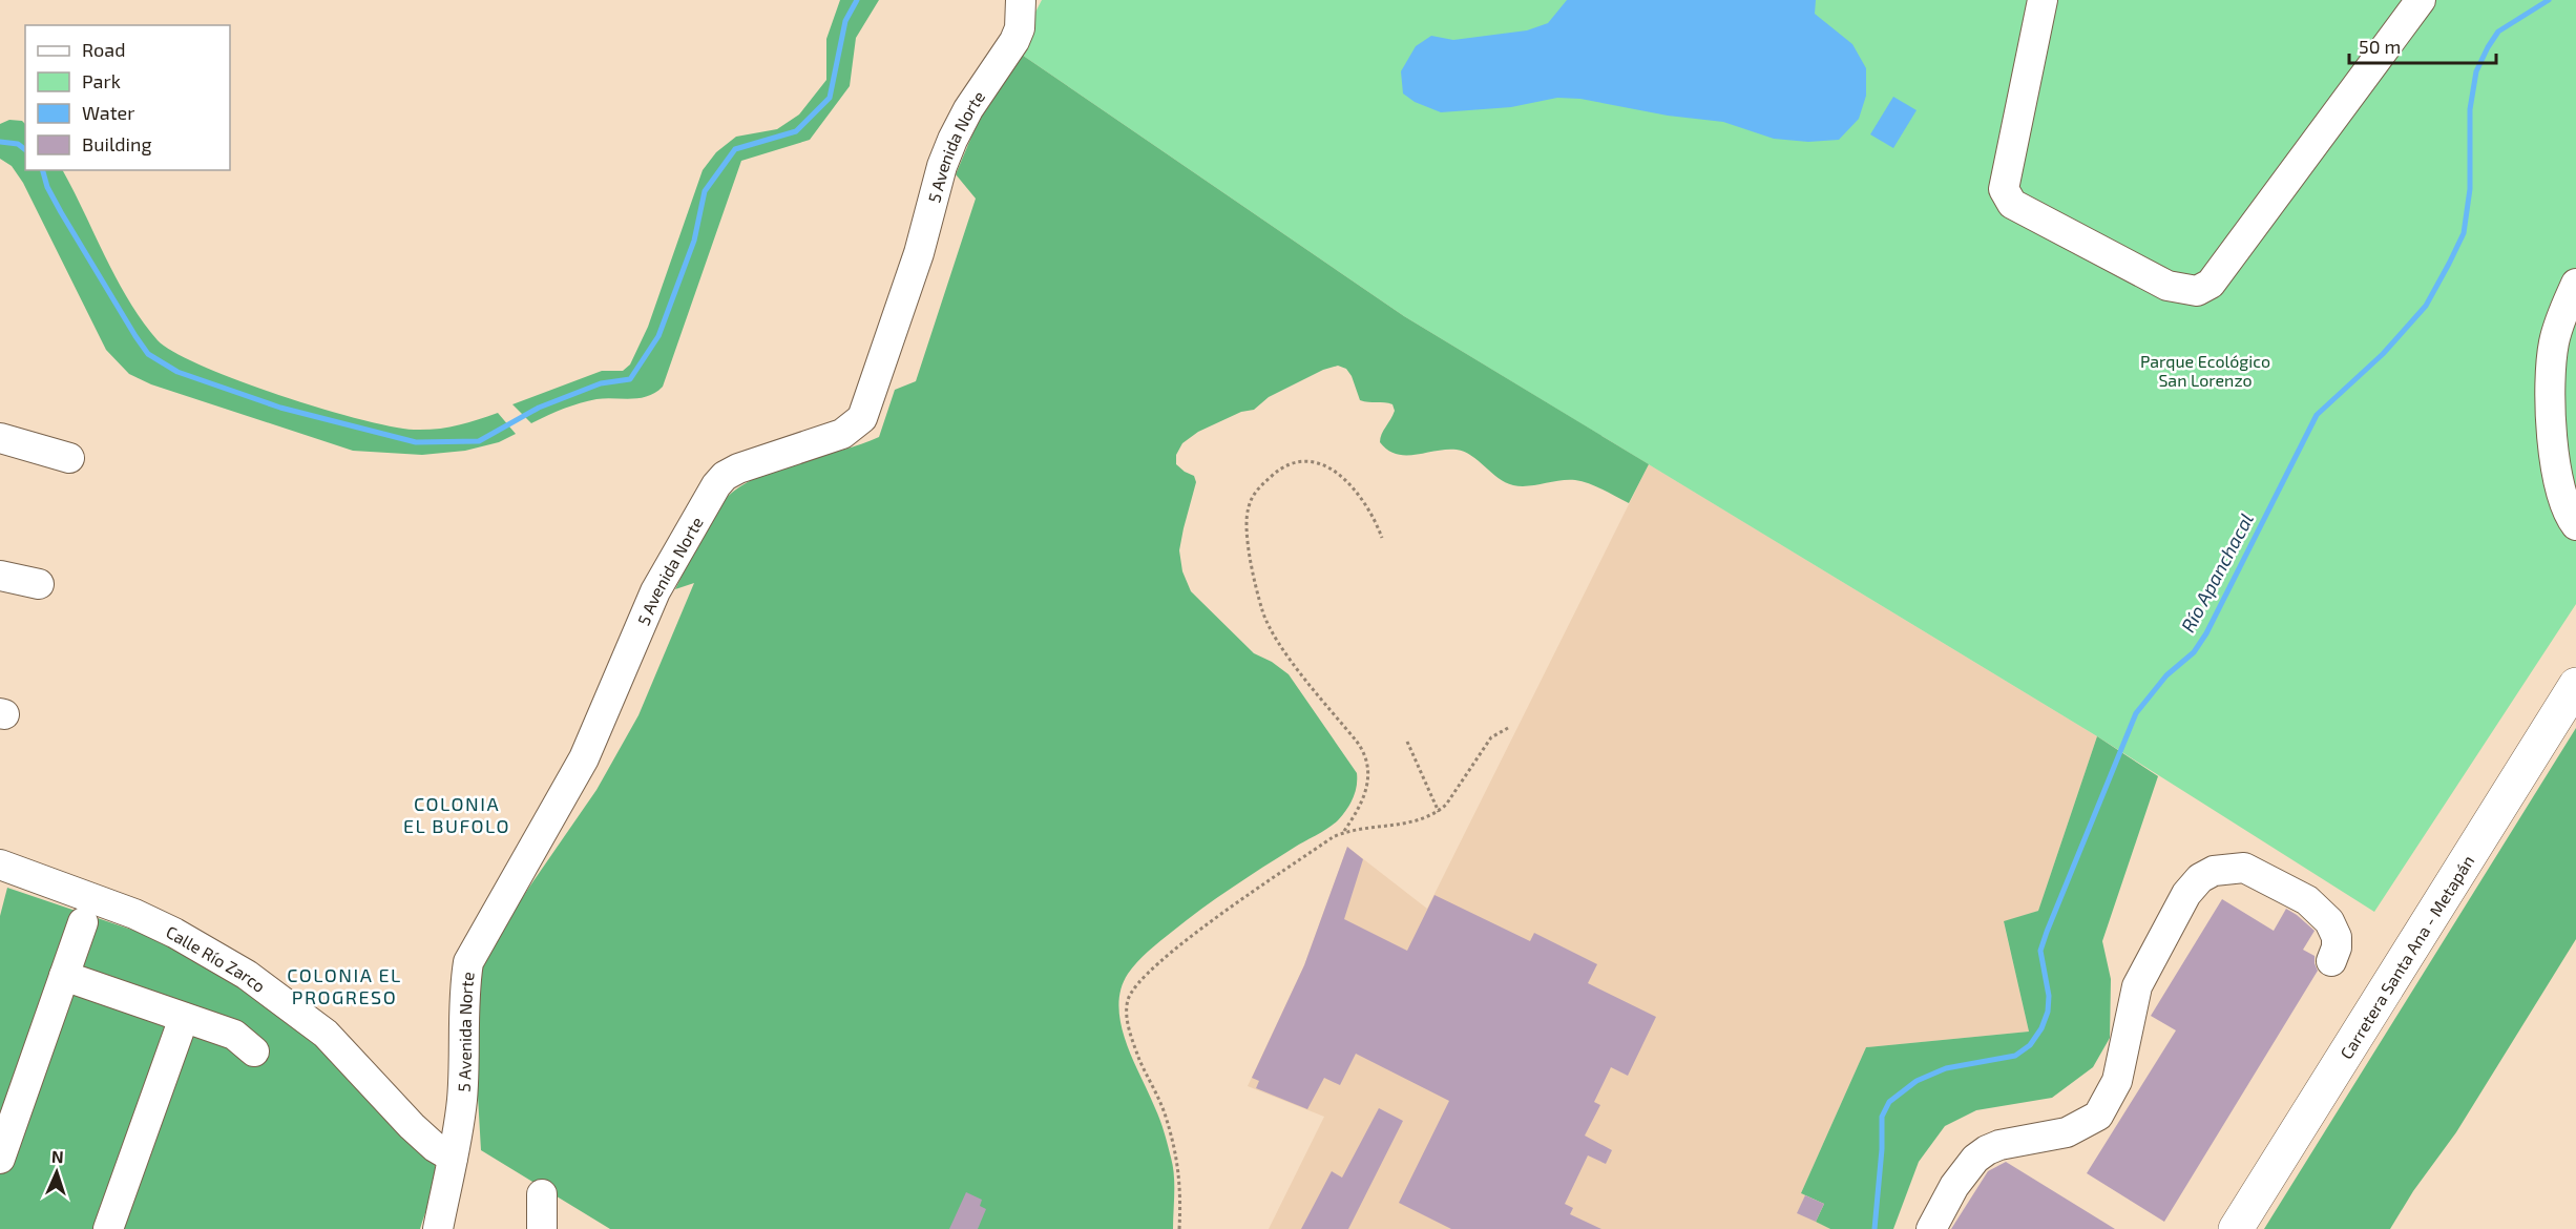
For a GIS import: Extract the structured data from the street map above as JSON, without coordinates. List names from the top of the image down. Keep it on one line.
{"streets":{"main road":["Carretera Santa Ana - Metapán"],"street":["5 Avenida Norte","Calle Río Zarco"]},"crossings":[["5 Avenida Norte","Calle Río Zarco"]],"districts":["COLONIA EL BUFOLO","COLONIA EL PROGRESO"],"water":["Río Apanchacal"],"parks":["Parque Ecológico San Lorenzo"],"legend":["Road","Park","Water","Building"],"scale_bar":"50 m","north":"top"}
